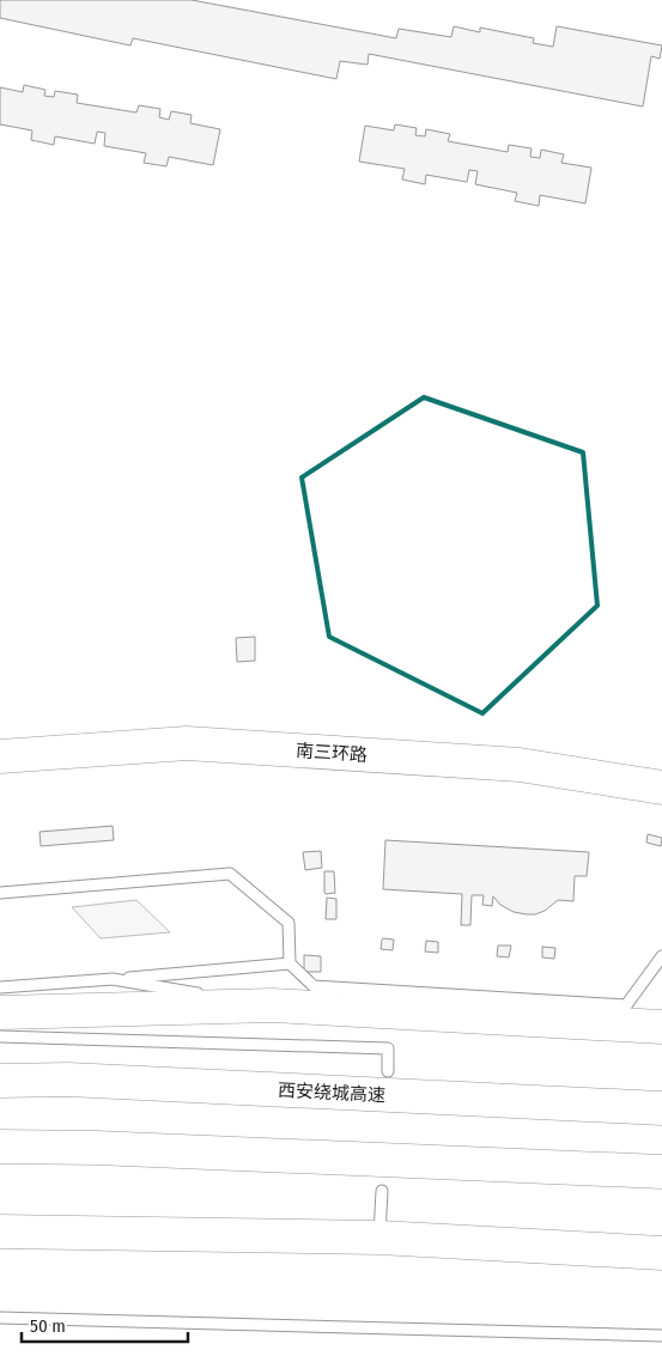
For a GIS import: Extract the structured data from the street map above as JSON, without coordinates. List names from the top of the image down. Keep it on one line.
{"streets":{"highway":["南三环路","西安绕城高速"]},"scale_bar":"50 m"}
